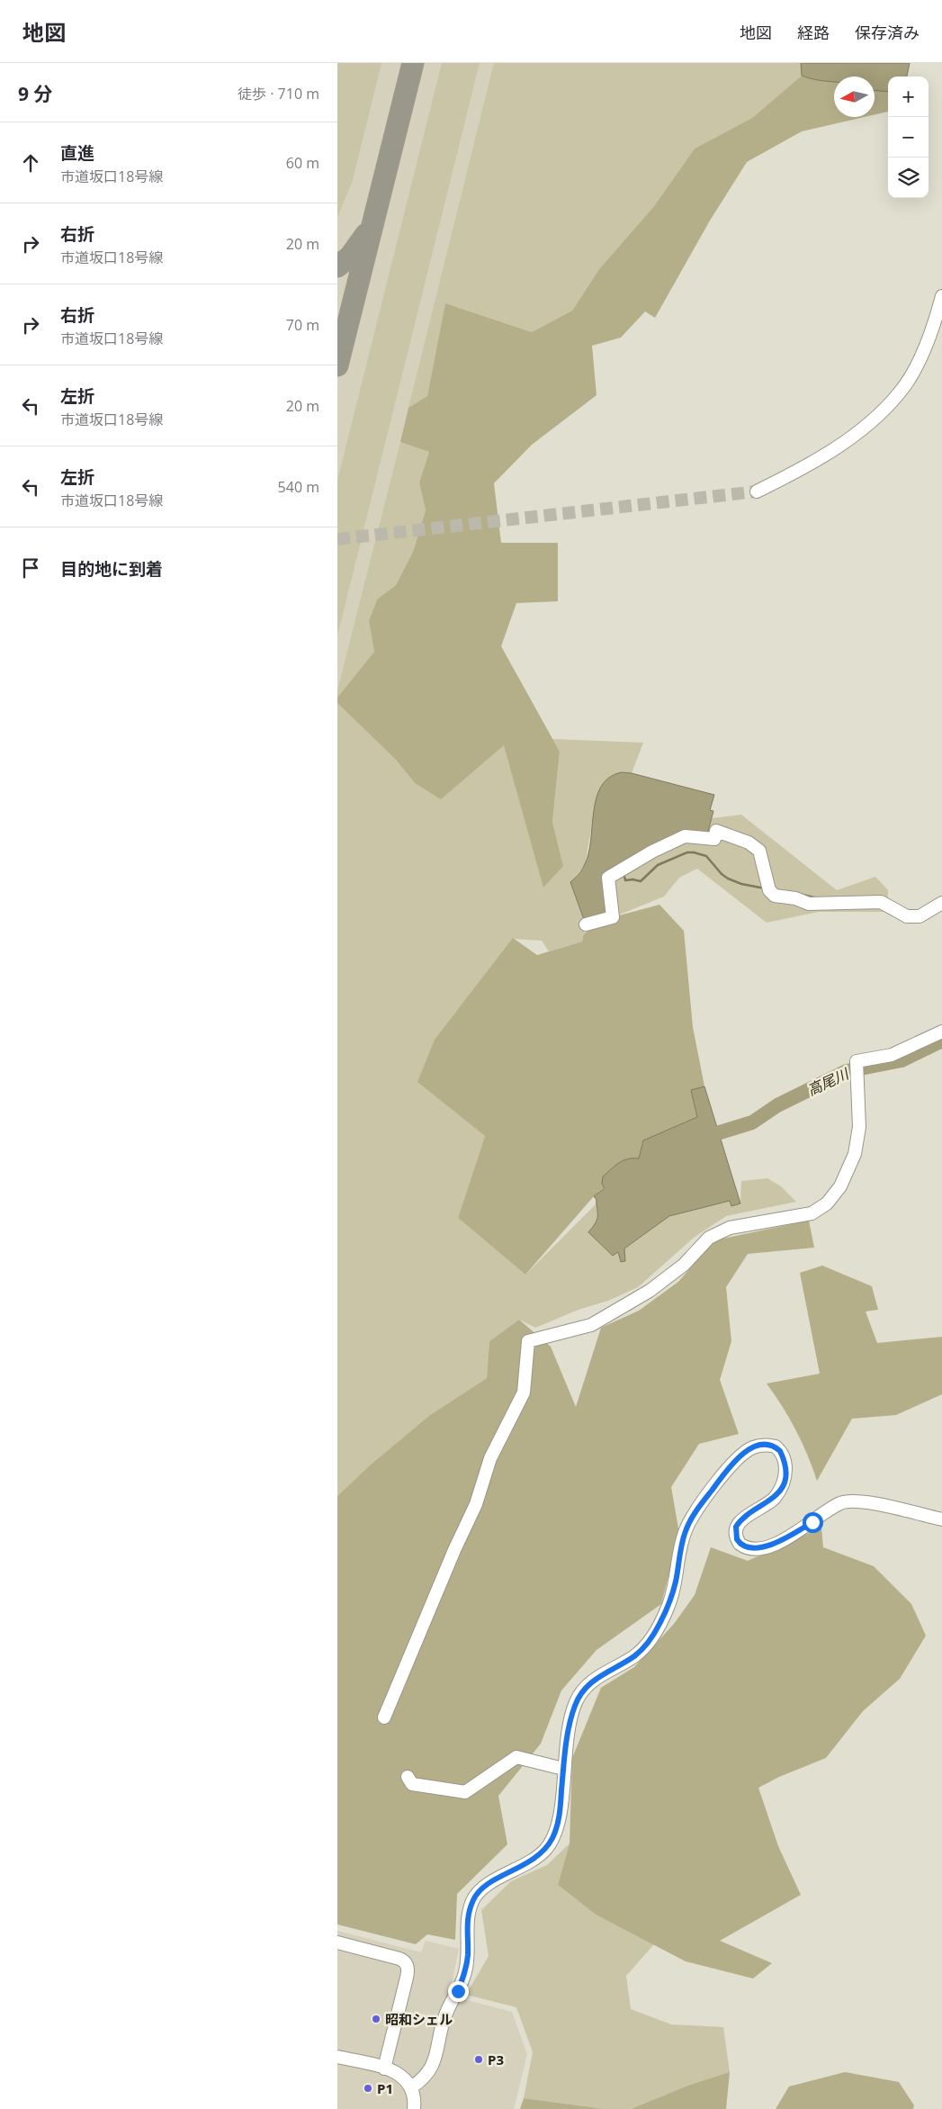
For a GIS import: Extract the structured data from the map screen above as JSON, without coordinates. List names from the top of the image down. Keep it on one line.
{"water":["高尾川"],"places":["昭和シェル","P3","P1"],"north":"left","page":{"header":"地図","nav":["地図","経路","保存済み"],"heading":["9 分","徒歩 · 710 m"],"map_buttons":["+","−"],"list":[["直進","市道坂口18号線","60 m"],["右折","市道坂口18号線","20 m"],["右折","市道坂口18号線","70 m"],["左折","市道坂口18号線","20 m"],["左折","市道坂口18号線","540 m"],"目的地に到着"]}}
